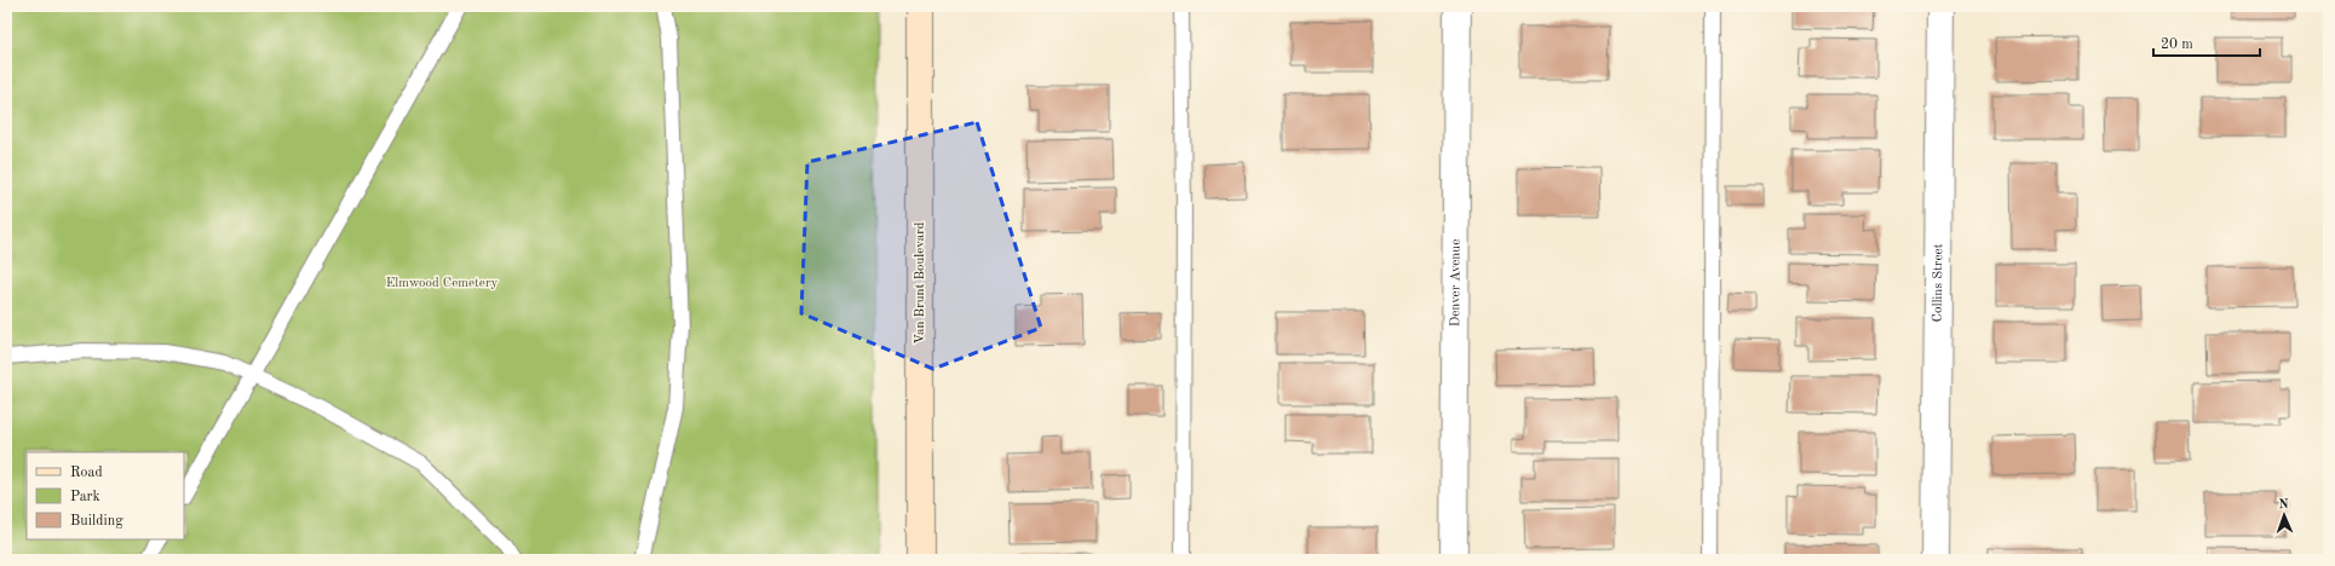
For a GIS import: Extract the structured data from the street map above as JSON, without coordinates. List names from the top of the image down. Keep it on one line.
{"streets":{"street":["Van Brunt Boulevard","Denver Avenue","Collins Street"]},"parks":["Elmwood Cemetery"],"legend":["Road","Park","Building"],"scale_bar":"20 m","north":"top"}
